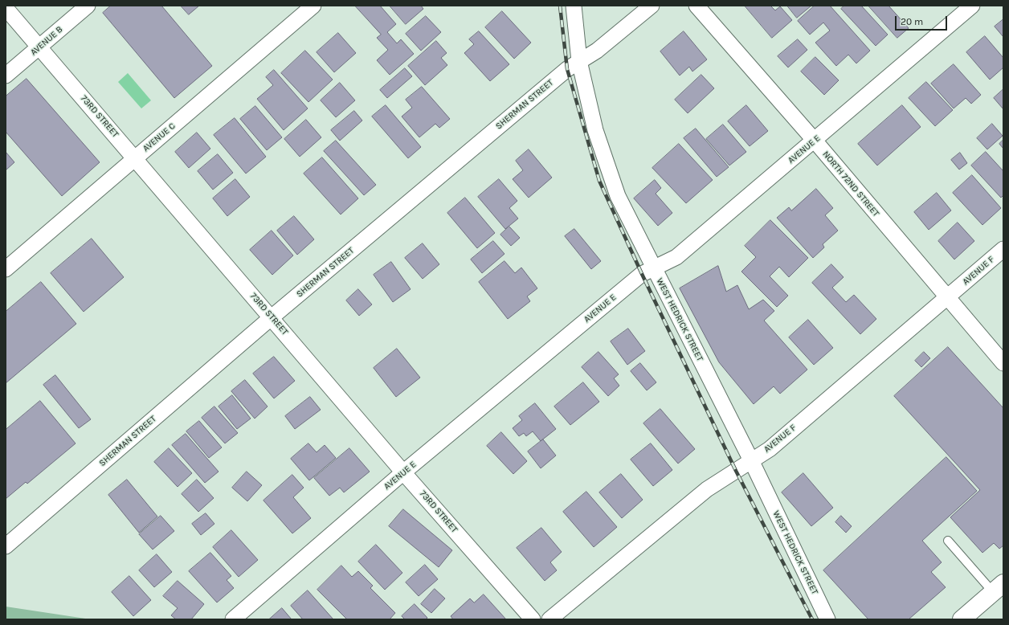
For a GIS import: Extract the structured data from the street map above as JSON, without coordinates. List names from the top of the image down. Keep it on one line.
{"streets":{"street":["AVENUE B","SHERMAN STREET","73RD STREET","AVENUE C","AVENUE E","NORTH 72ND STREET","AVENUE F","WEST HEDRICK STREET"]},"crossings":[["AVENUE B","73RD STREET"],["SHERMAN STREET","73RD STREET"],["SHERMAN STREET","WEST HEDRICK STREET"],["73RD STREET","AVENUE C"],["73RD STREET","AVENUE E"],["AVENUE E","NORTH 72ND STREET"],["AVENUE E","WEST HEDRICK STREET"],["NORTH 72ND STREET","AVENUE F"],["AVENUE F","WEST HEDRICK STREET"]],"scale_bar":"20 m"}
